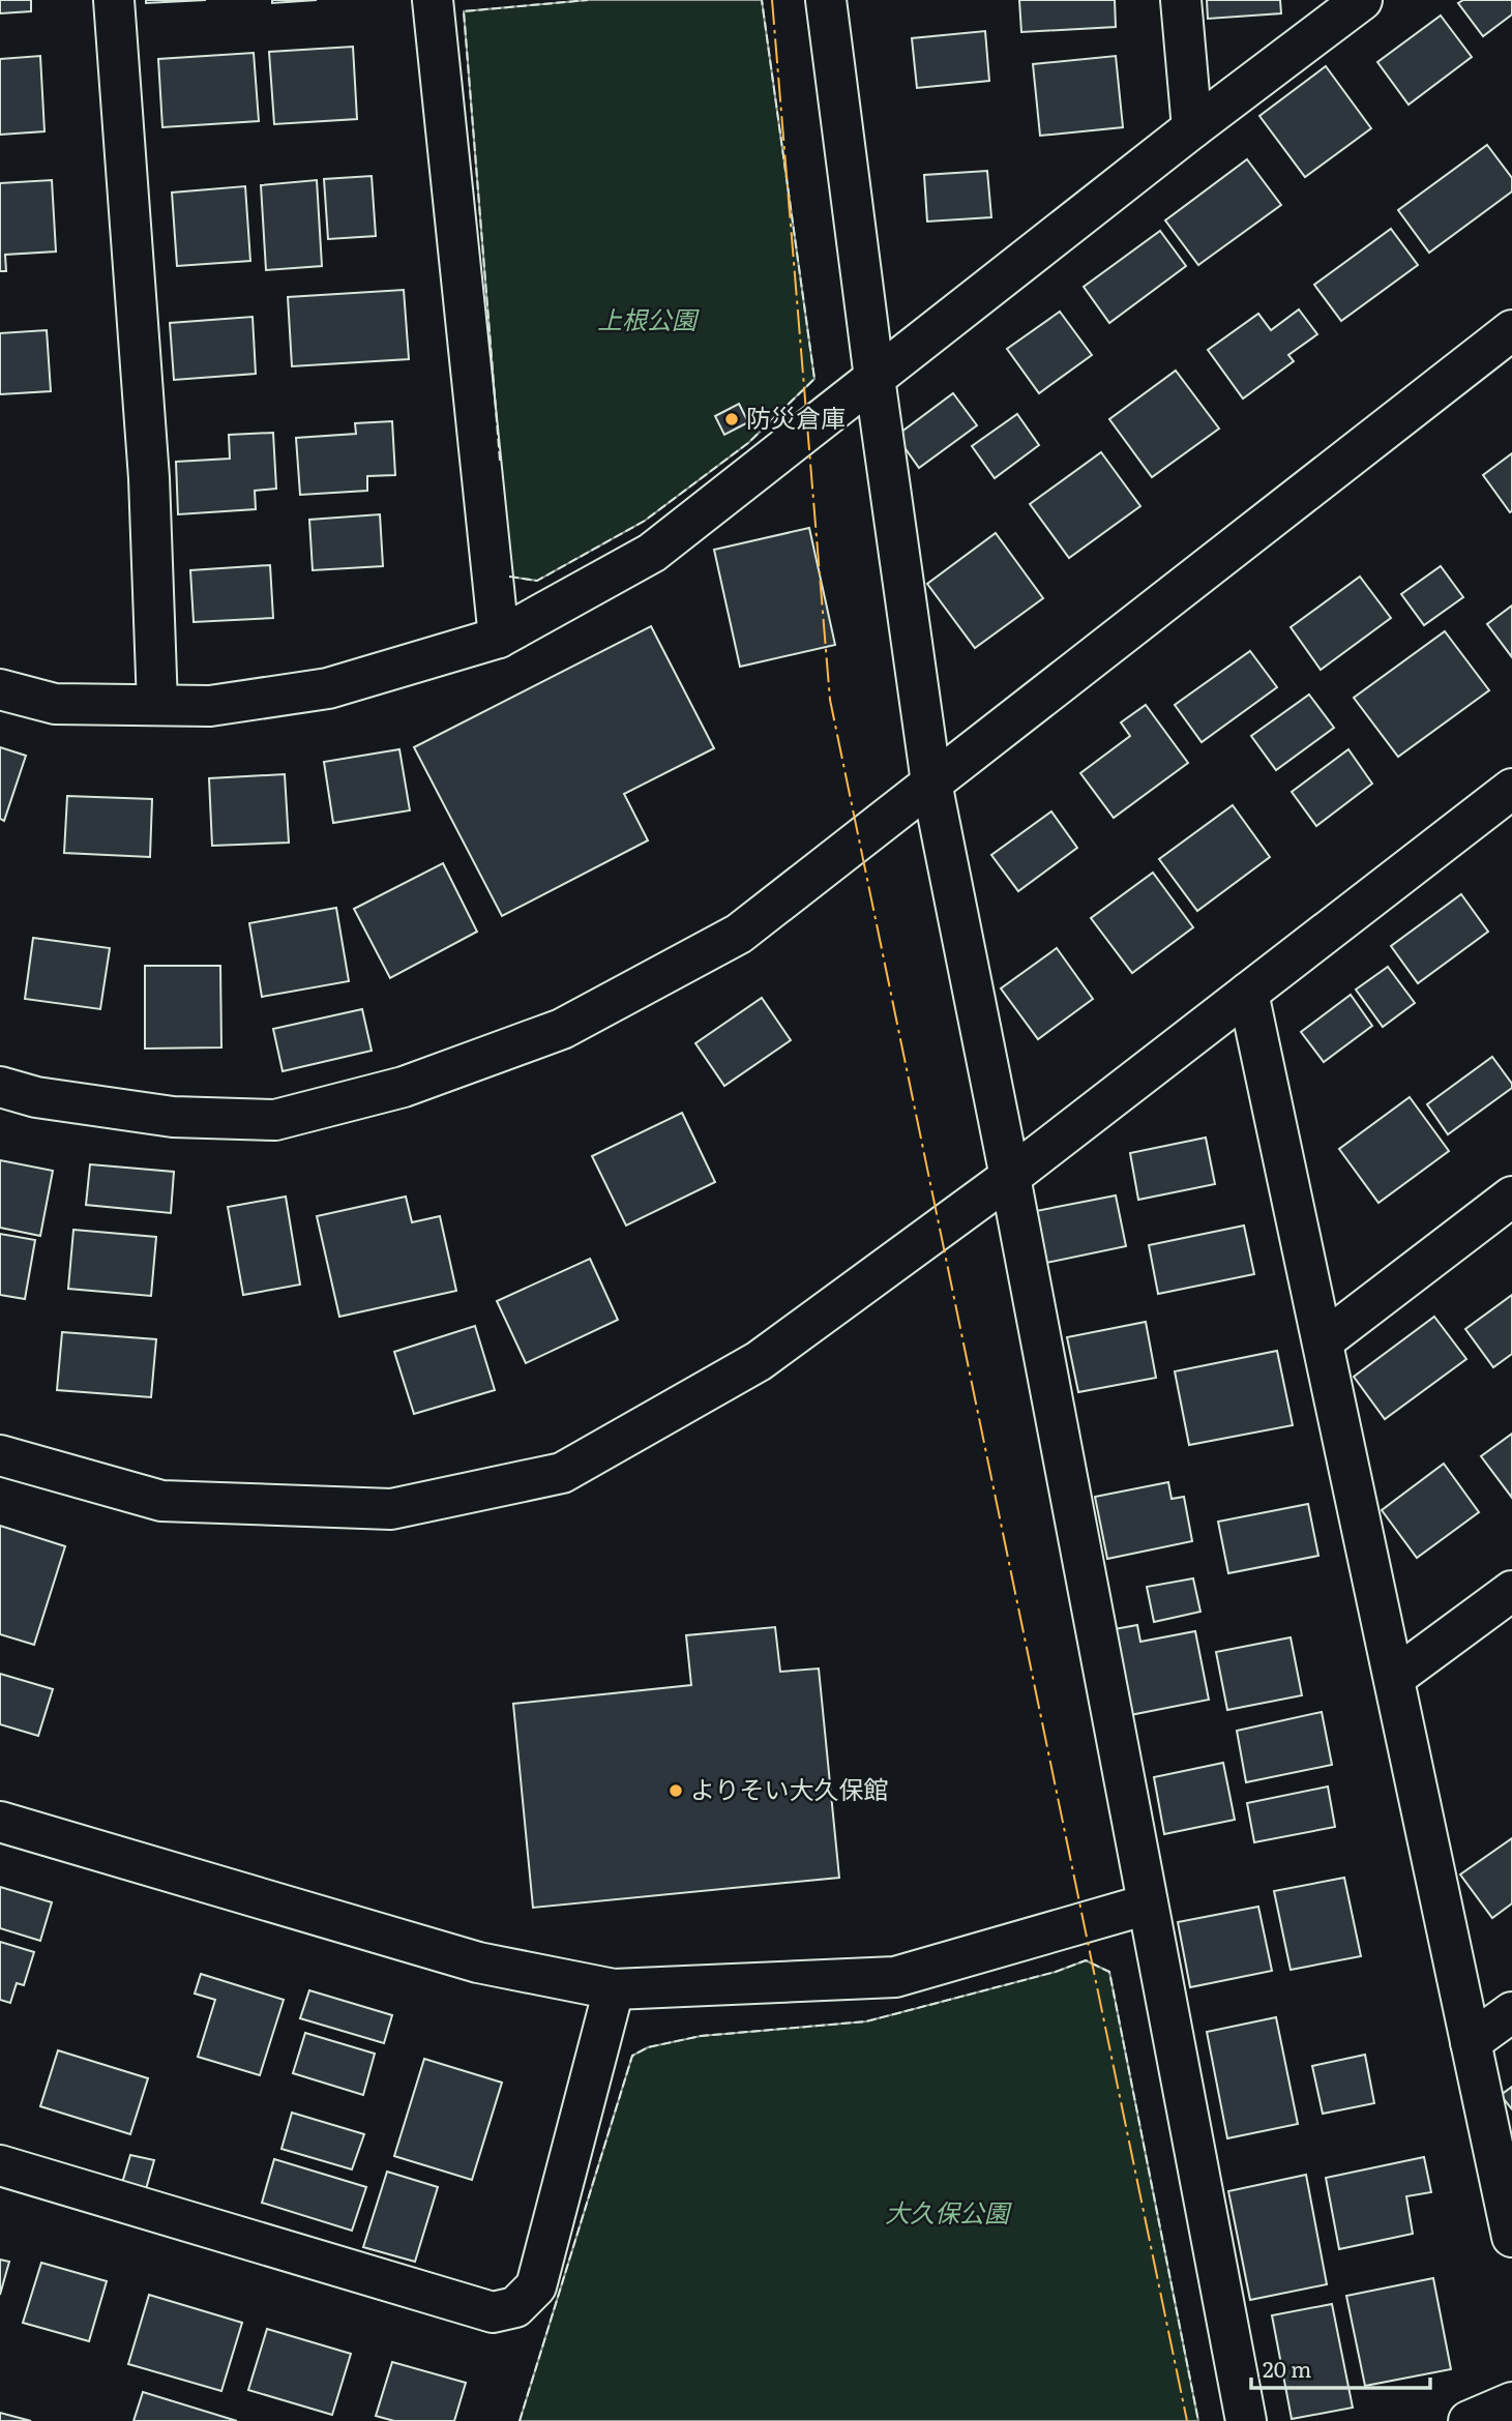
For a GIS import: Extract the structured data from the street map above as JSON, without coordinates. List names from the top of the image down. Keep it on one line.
{"parks":["上根公園","大久保公園"],"places":["防災倉庫","よりそい大久保館"],"scale_bar":"20 m"}
